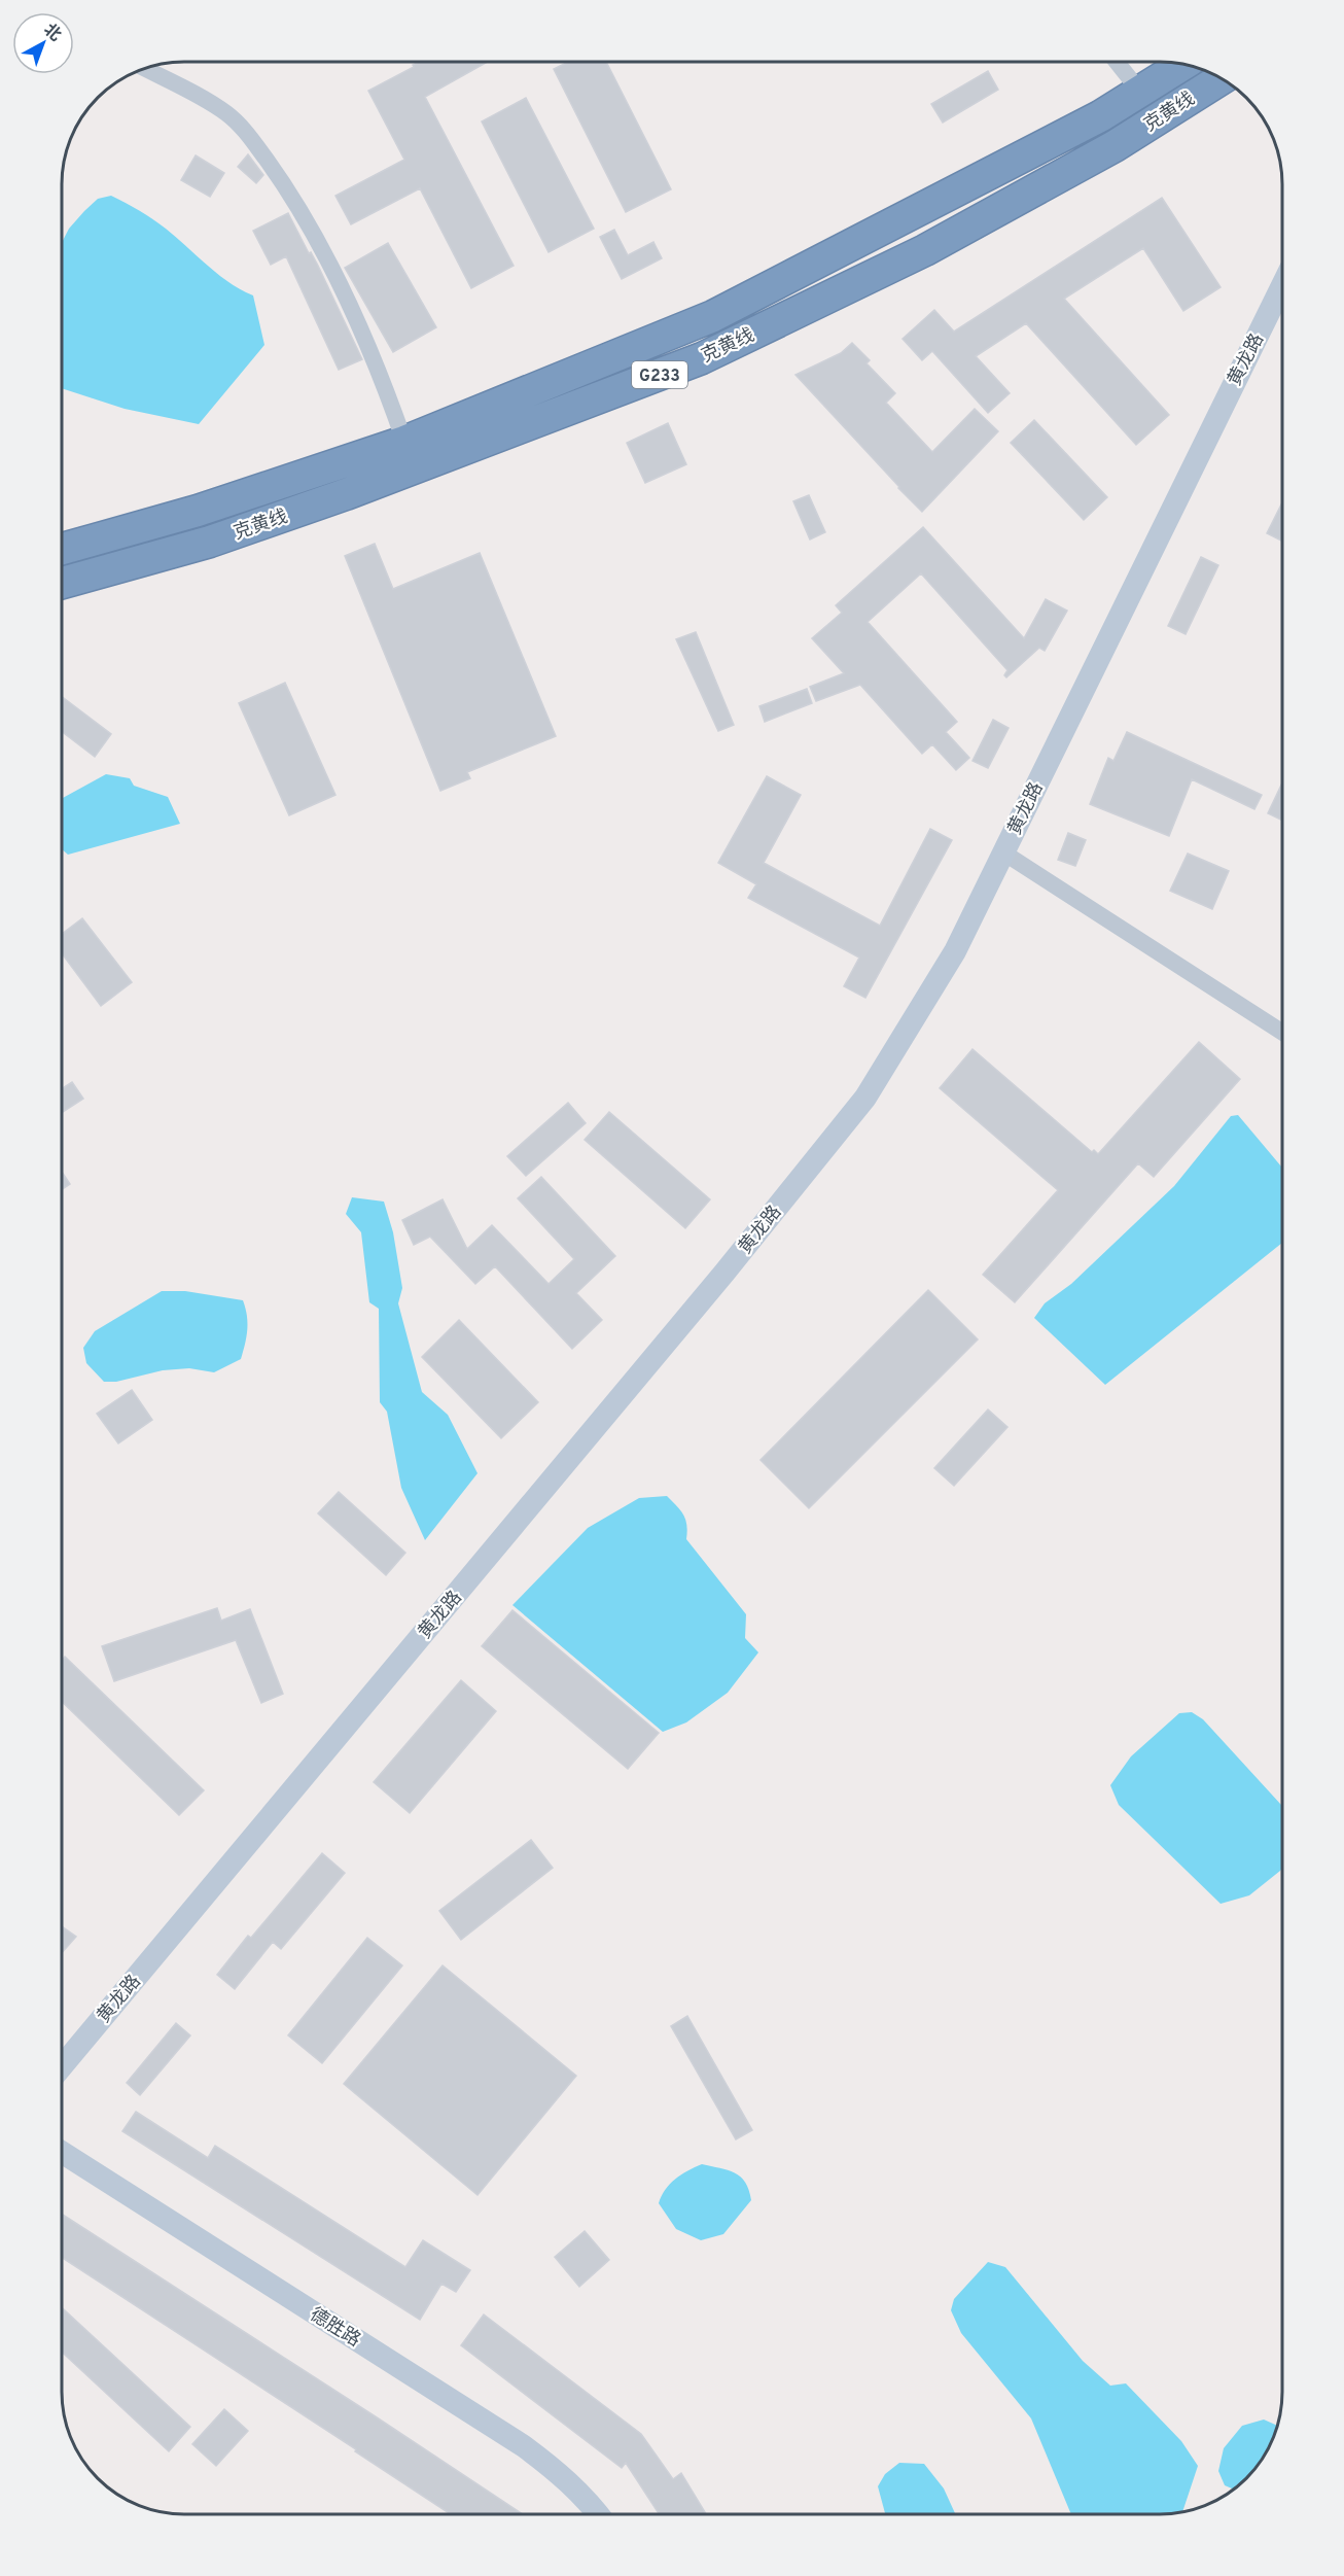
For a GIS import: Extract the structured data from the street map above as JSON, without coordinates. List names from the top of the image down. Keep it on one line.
{"streets":{"highway":["克黄线","G233"],"main road":["黄龙路","德胜路"]},"north":"top right"}
